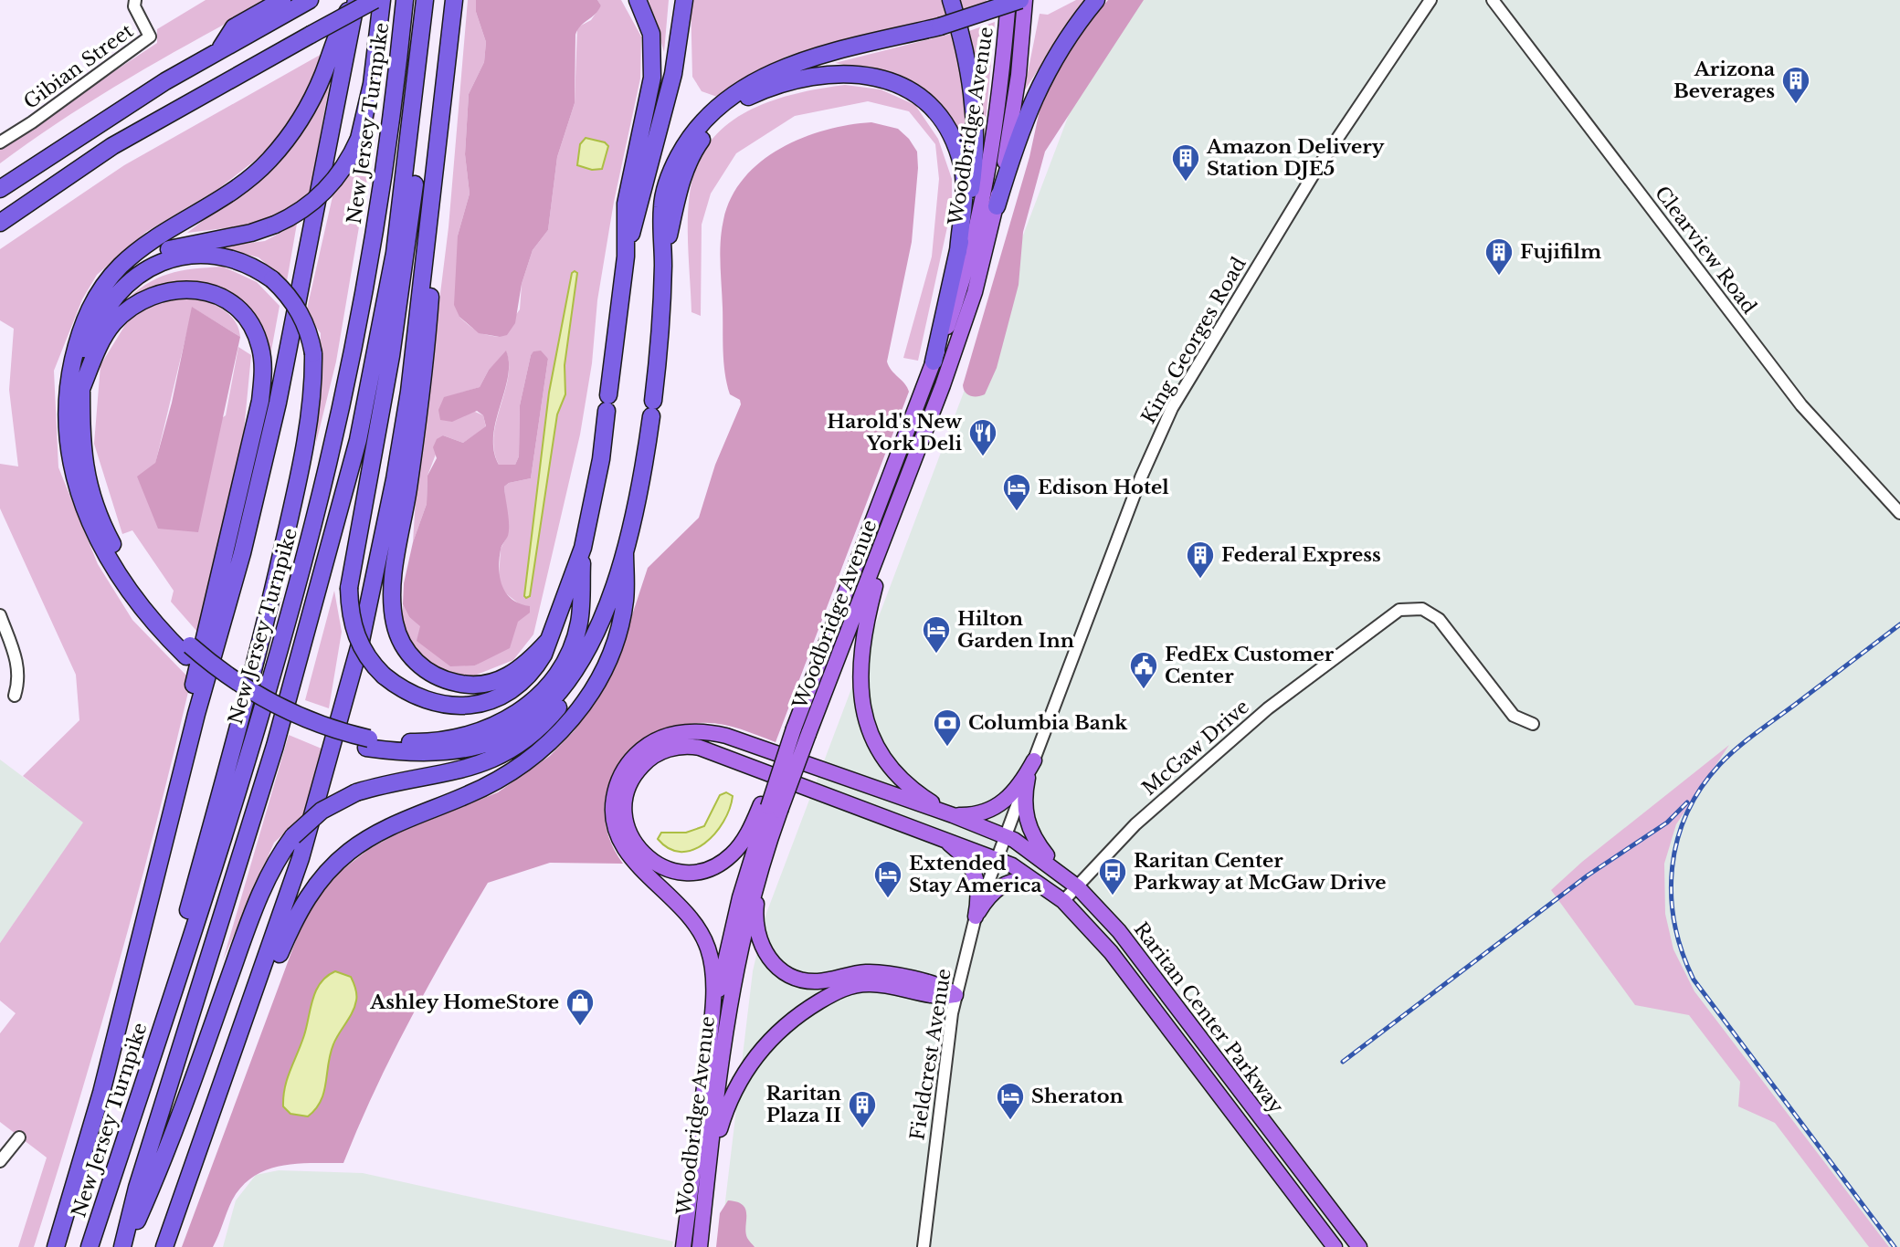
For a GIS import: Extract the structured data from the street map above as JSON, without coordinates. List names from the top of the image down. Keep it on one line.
{"streets":{"highway":["New Jersey Turnpike"],"main road":["Woodbridge Avenue","Raritan Center Parkway"],"street":["Gibian Street","Clearview Road","King Georges Road","McGaw Drive","Fieldcrest Avenue"]},"crossings":[["Woodbridge Avenue","Raritan Center Parkway"],["King Georges Road","Raritan Center Parkway"],["King Georges Road","Fieldcrest Avenue"],["McGaw Drive","Raritan Center Parkway"],["Raritan Center Parkway","Fieldcrest Avenue"]],"places":{"building":["Arizona Beverages","Amazon Delivery Station DJE5","Fujifilm","Federal Express","Raritan Plaza II"],"restaurant":["Harold's New York Deli"],"hotel":["Edison Hotel","Hilton Garden Inn","Extended Stay America","Sheraton"],"public building":["FedEx Customer Center"],"bank":["Columbia Bank"],"bus stop":["Raritan Center Parkway at McGaw Drive"],"shop":["Ashley HomeStore"]}}
